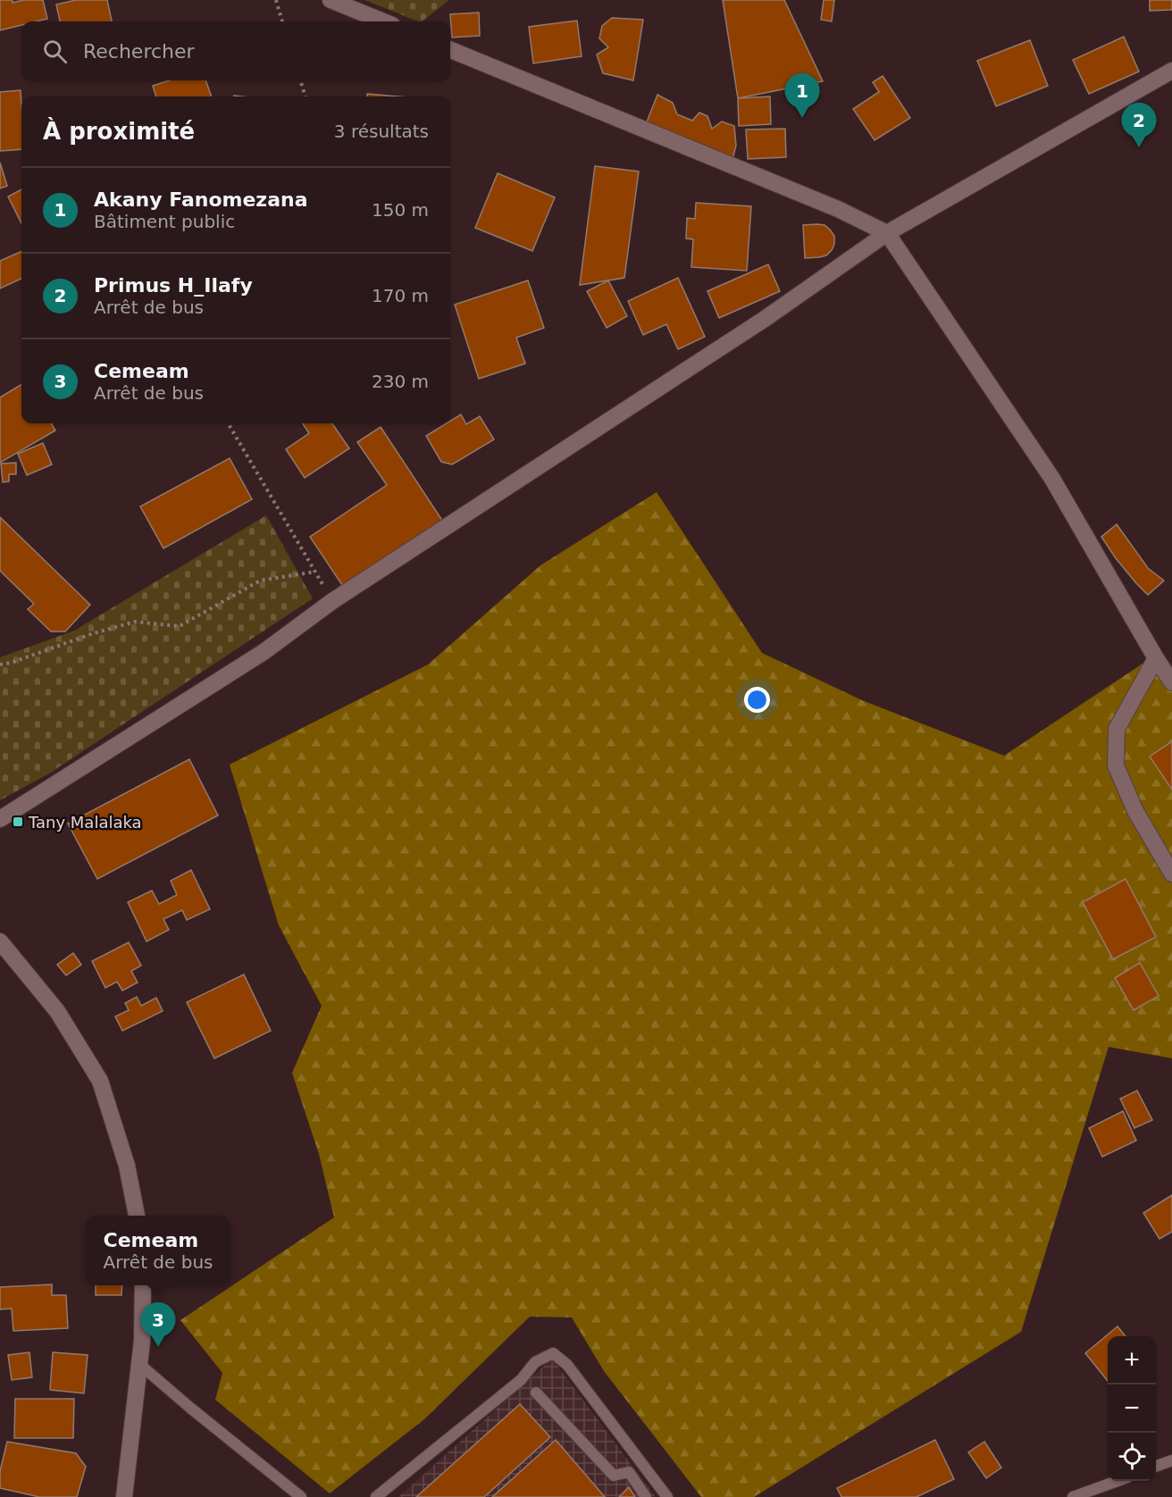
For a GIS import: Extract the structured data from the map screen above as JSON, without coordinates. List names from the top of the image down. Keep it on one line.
{"places":{"transit":["Tany Malalaka"]},"page":{"search":"Rechercher","pins":["1","2","3"],"heading":["À proximité","3 résultats"],"list":[{"mark":"1","name":"Akany Fanomezana","note":"Bâtiment public","value":"150 m"},{"mark":"2","name":"Primus H_Ilafy","note":"Arrêt de bus","value":"170 m"},{"mark":"3","name":"Cemeam","note":"Arrêt de bus","value":"230 m"}],"popup":["Cemeam","Arrêt de bus"],"map_buttons":["+","−"]}}
